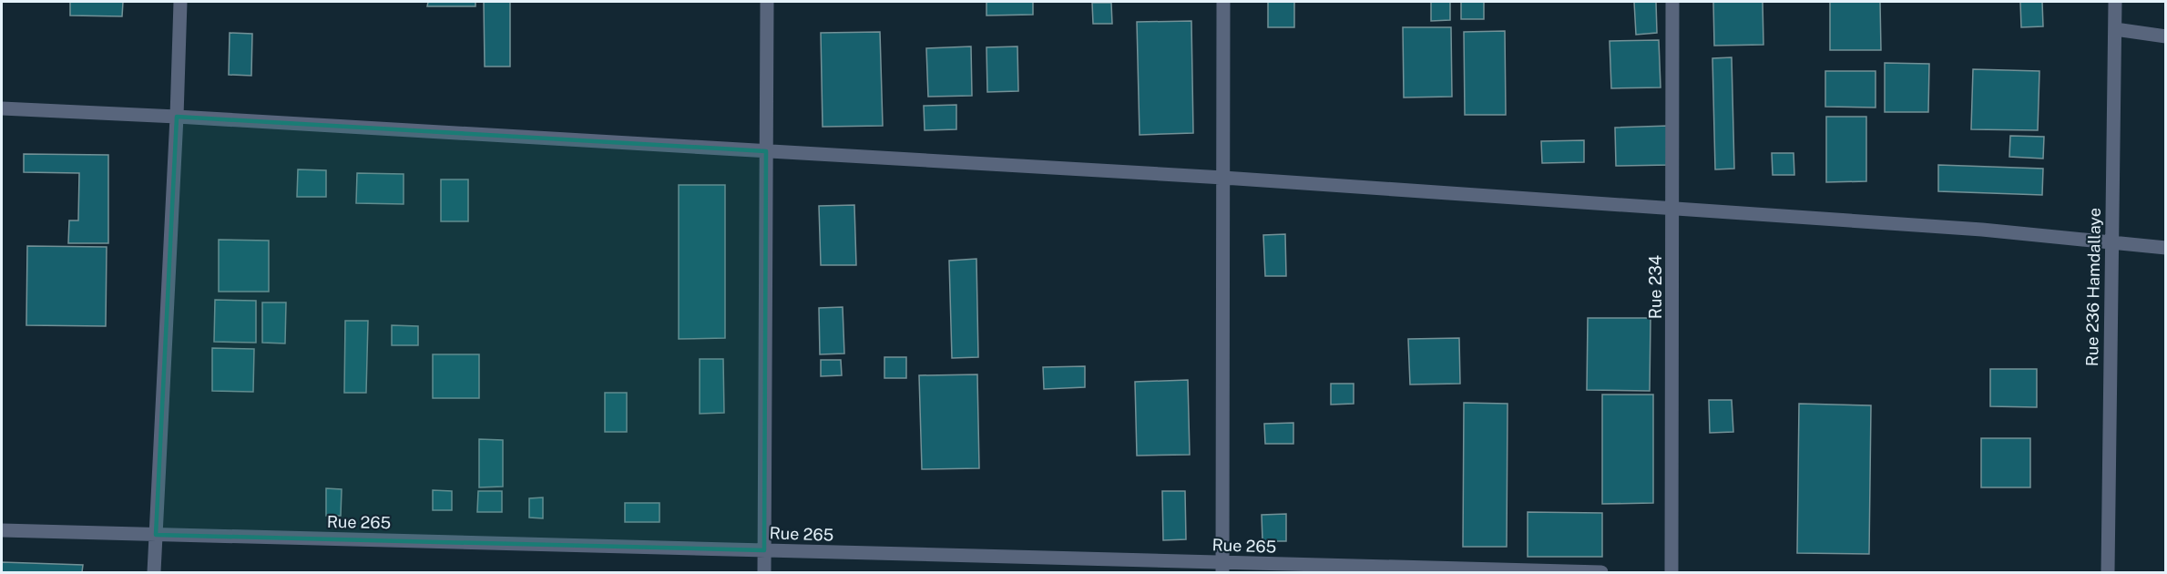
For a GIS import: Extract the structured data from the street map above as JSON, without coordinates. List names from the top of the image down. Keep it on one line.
{"streets":{"street":["Rue 234","Rue 236 Hamdallaye","Rue 265"]}}
